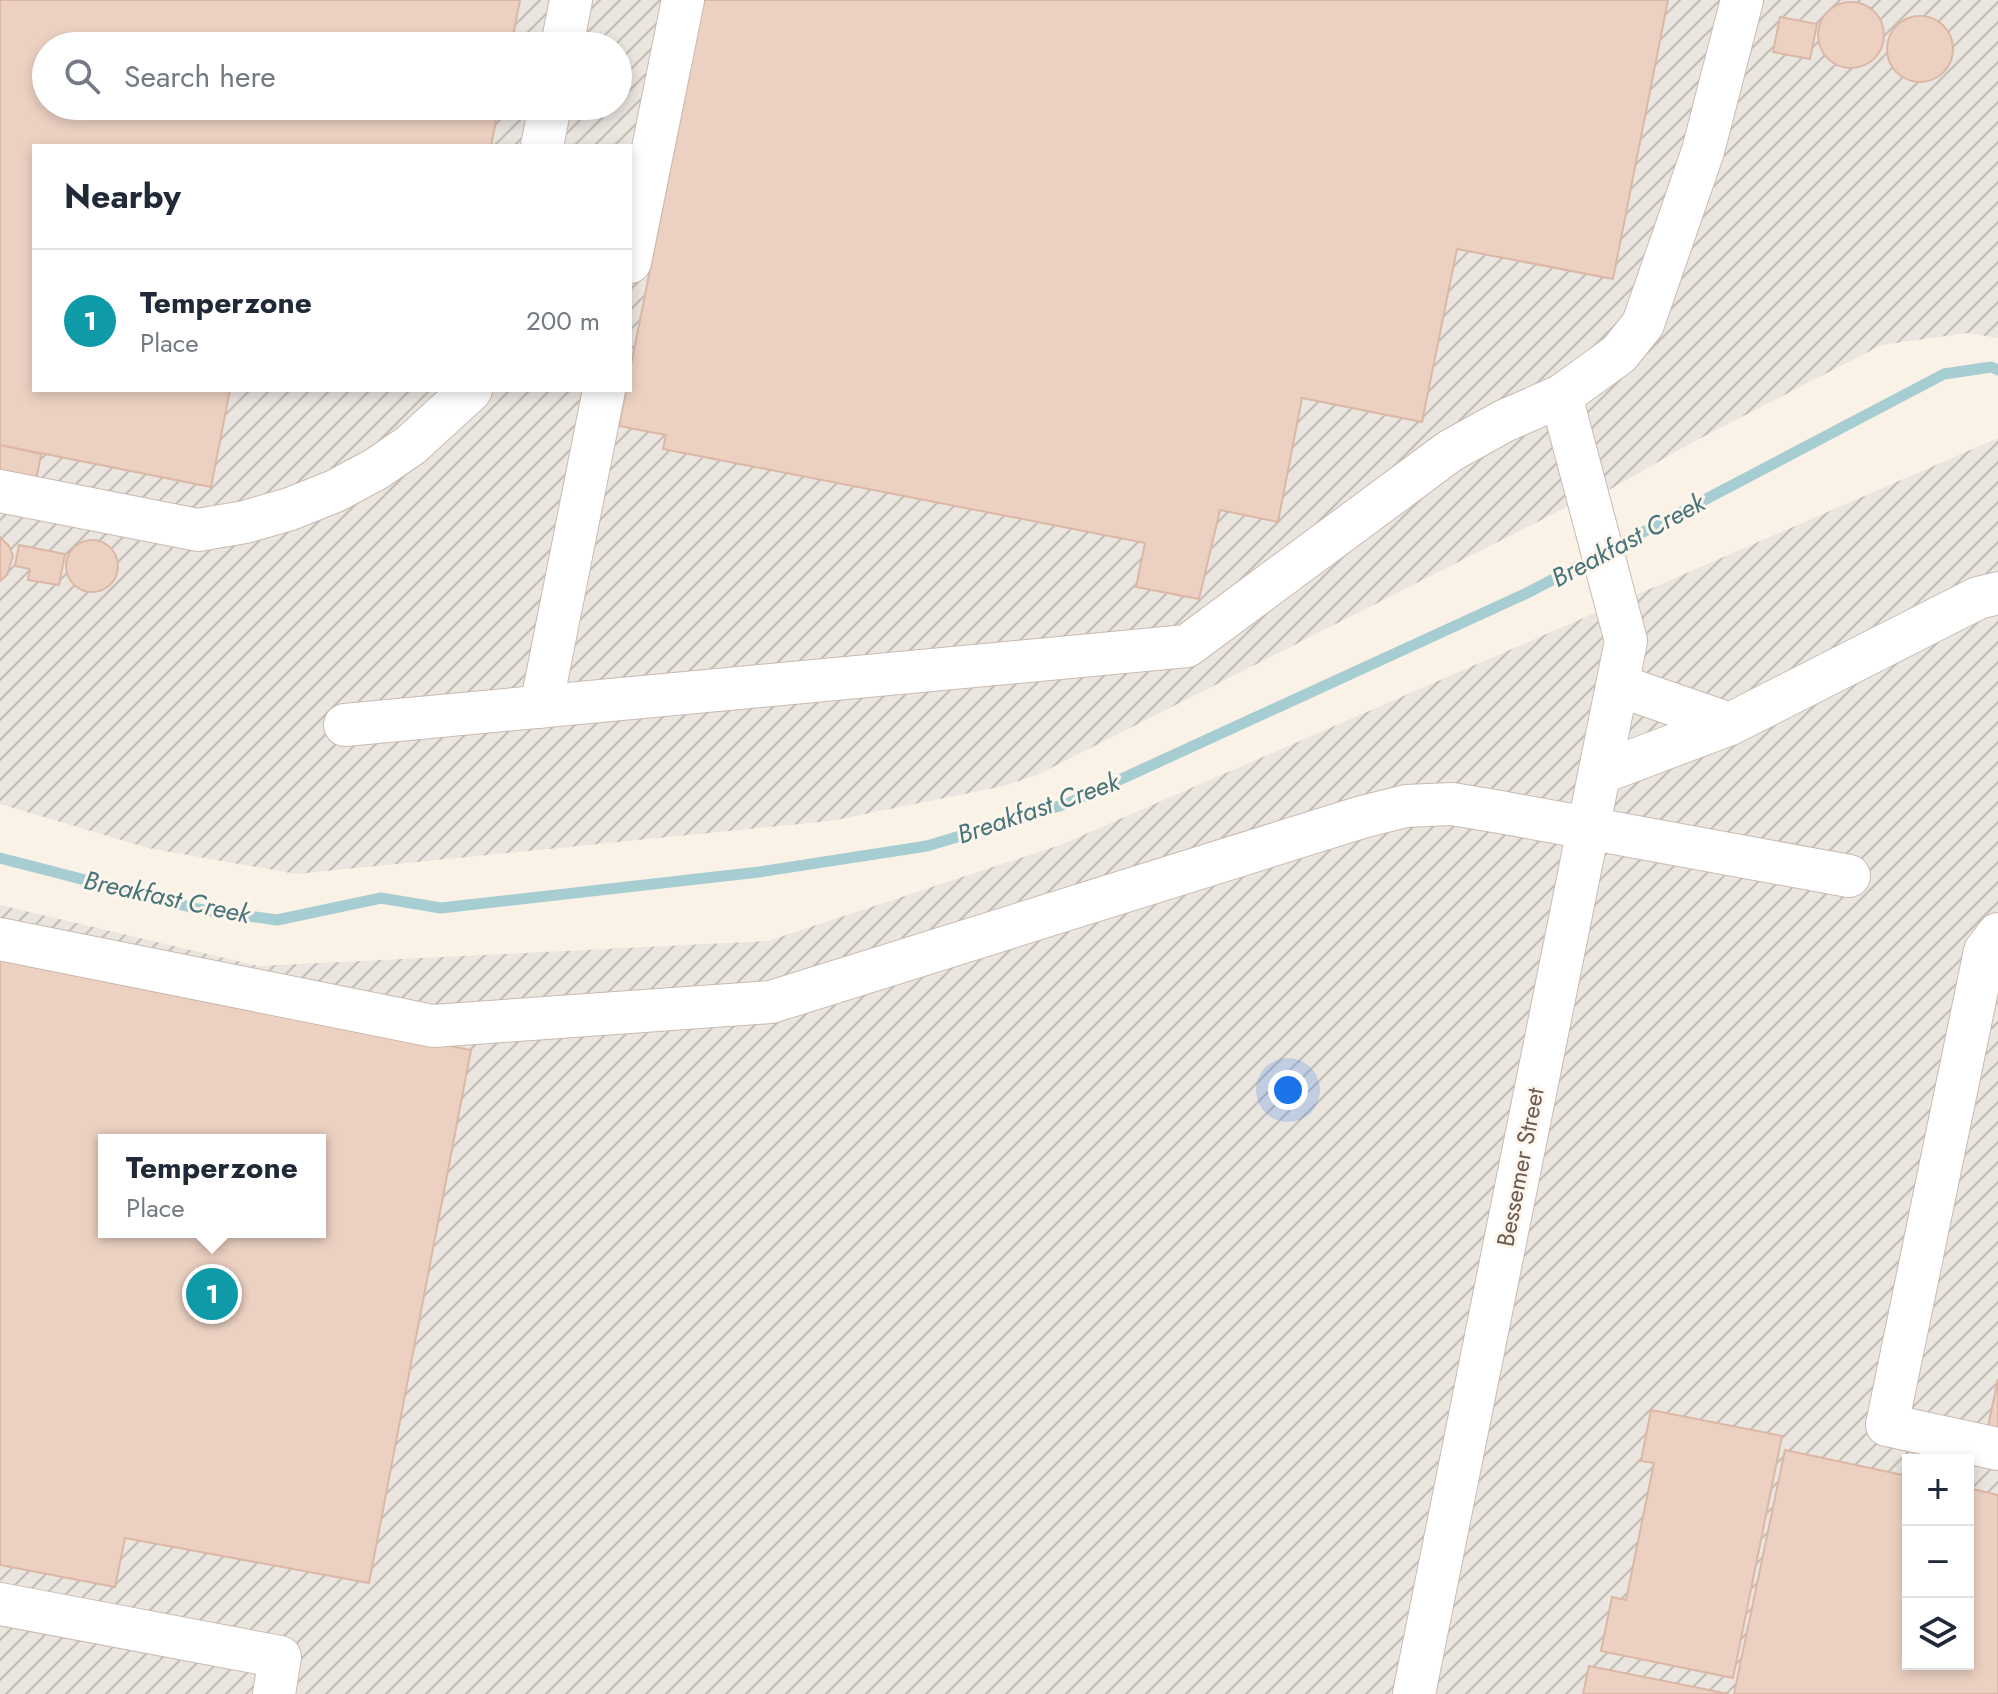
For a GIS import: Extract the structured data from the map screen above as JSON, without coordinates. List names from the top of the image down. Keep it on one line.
{"streets":{"street":["Bessemer Street"]},"water":["Breakfast Creek"],"page":{"search":"Search here","heading":"Nearby","list":[{"mark":"1","name":"Temperzone","note":"Place","value":"200 m"}],"popup":["Temperzone","Place"],"pins":"1","map_buttons":["+","−"]}}
